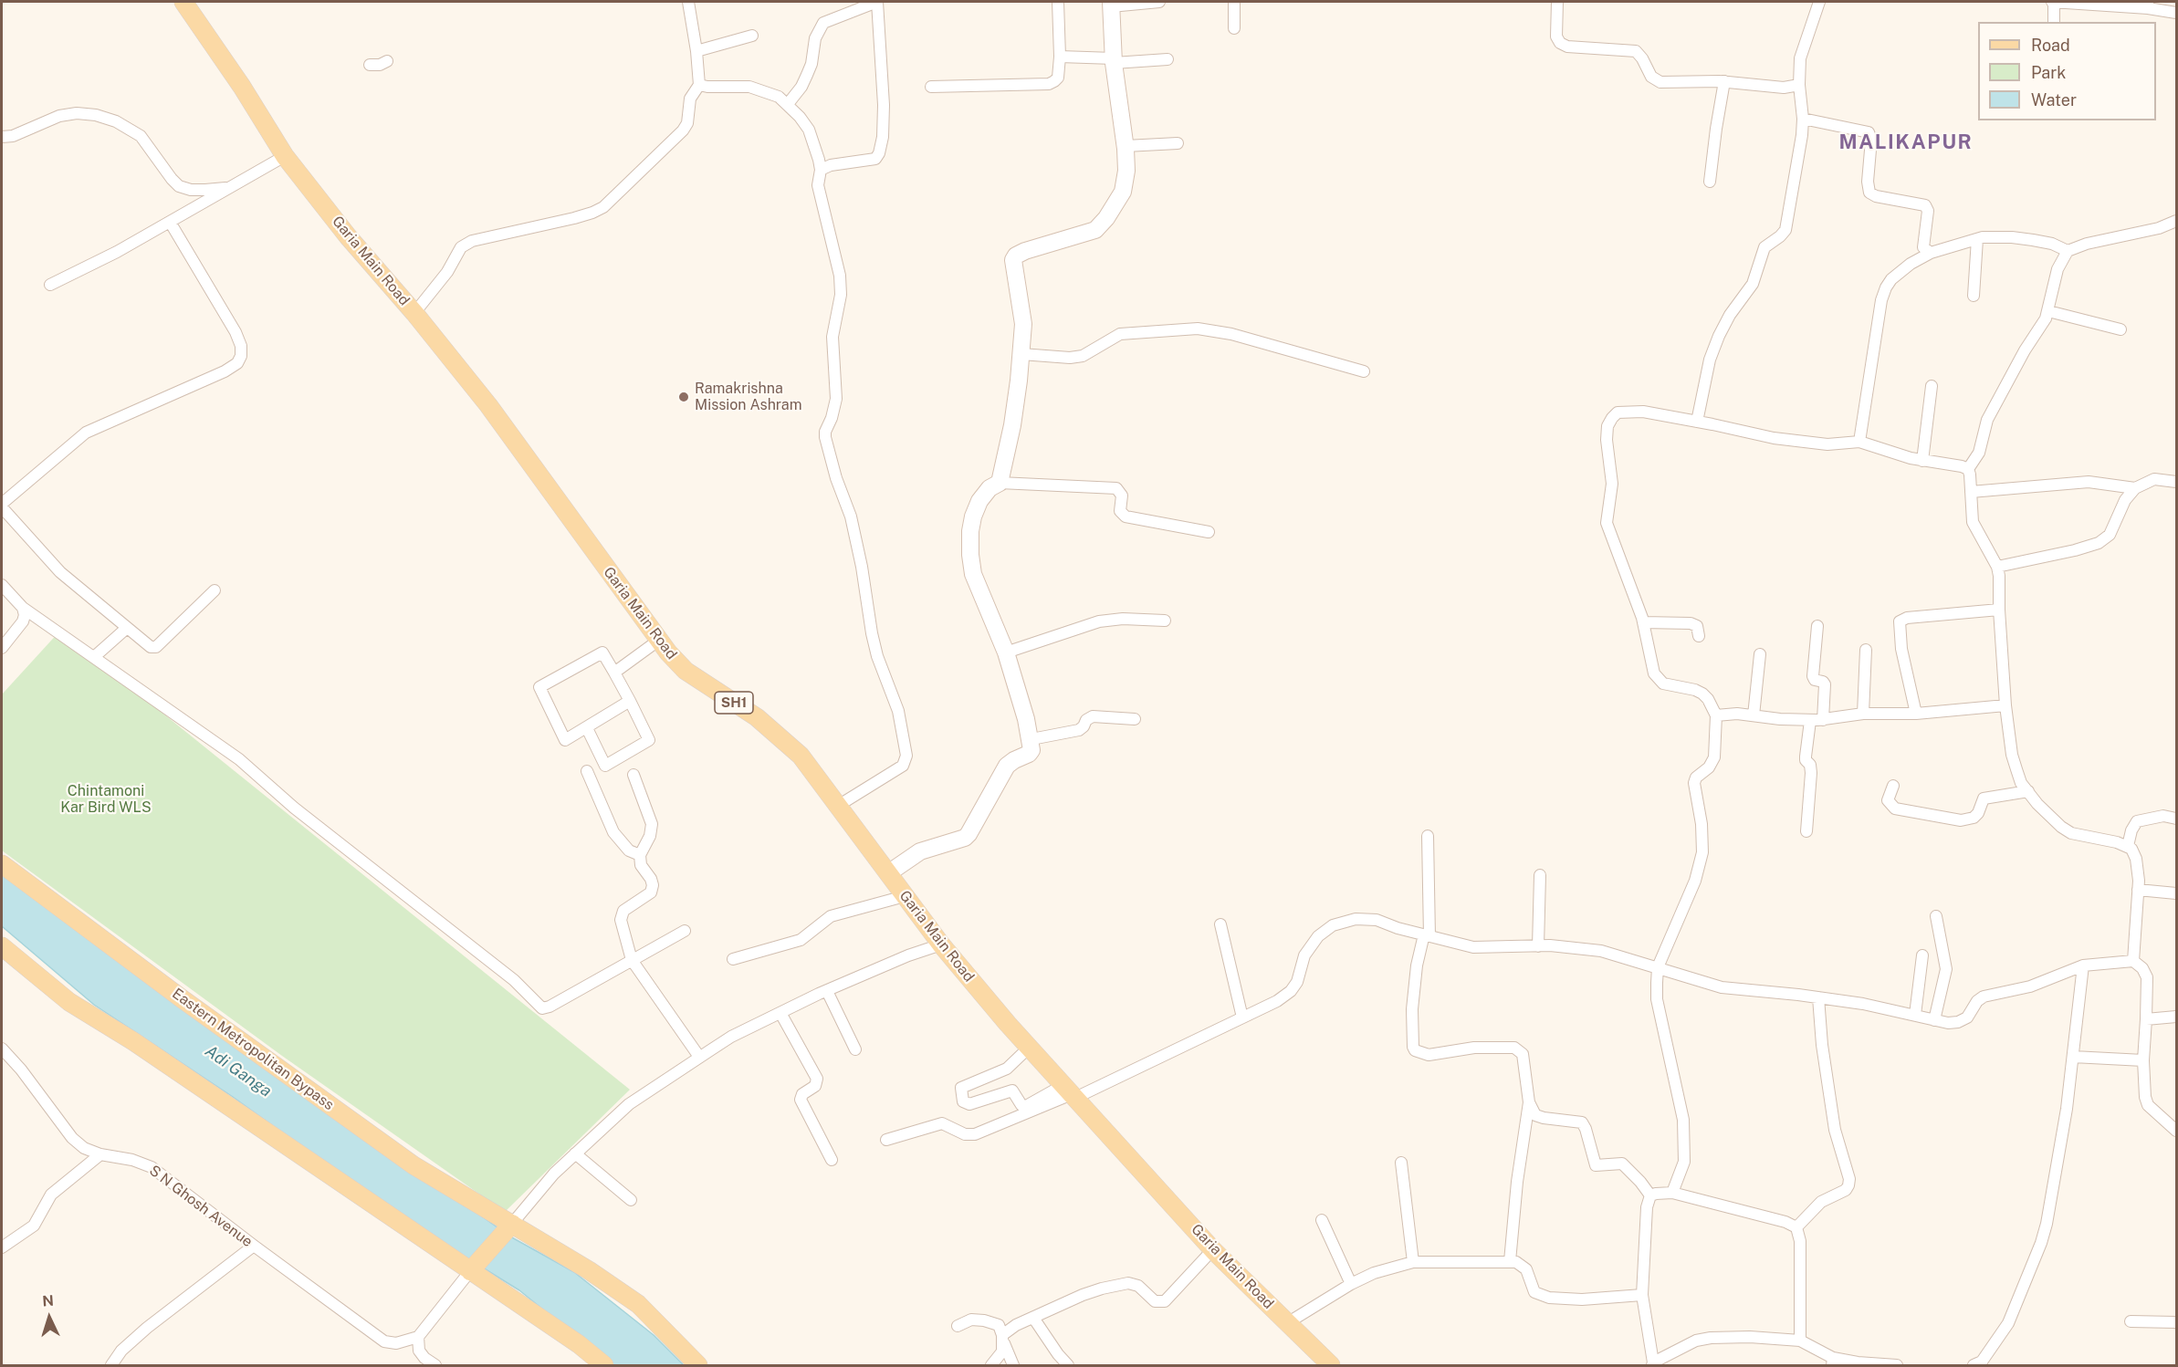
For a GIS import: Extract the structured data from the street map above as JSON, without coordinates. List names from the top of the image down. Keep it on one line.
{"streets":{"main road":["Garia Main Road","SH1","Eastern Metropolitan Bypass"],"street":["S N Ghosh Avenue"]},"districts":["MALIKAPUR"],"water":["Adi Ganga"],"parks":["Chintamoni Kar Bird WLS"],"places":["Ramakrishna Mission Ashram"],"legend":["Road","Park","Water"],"north":"top"}
